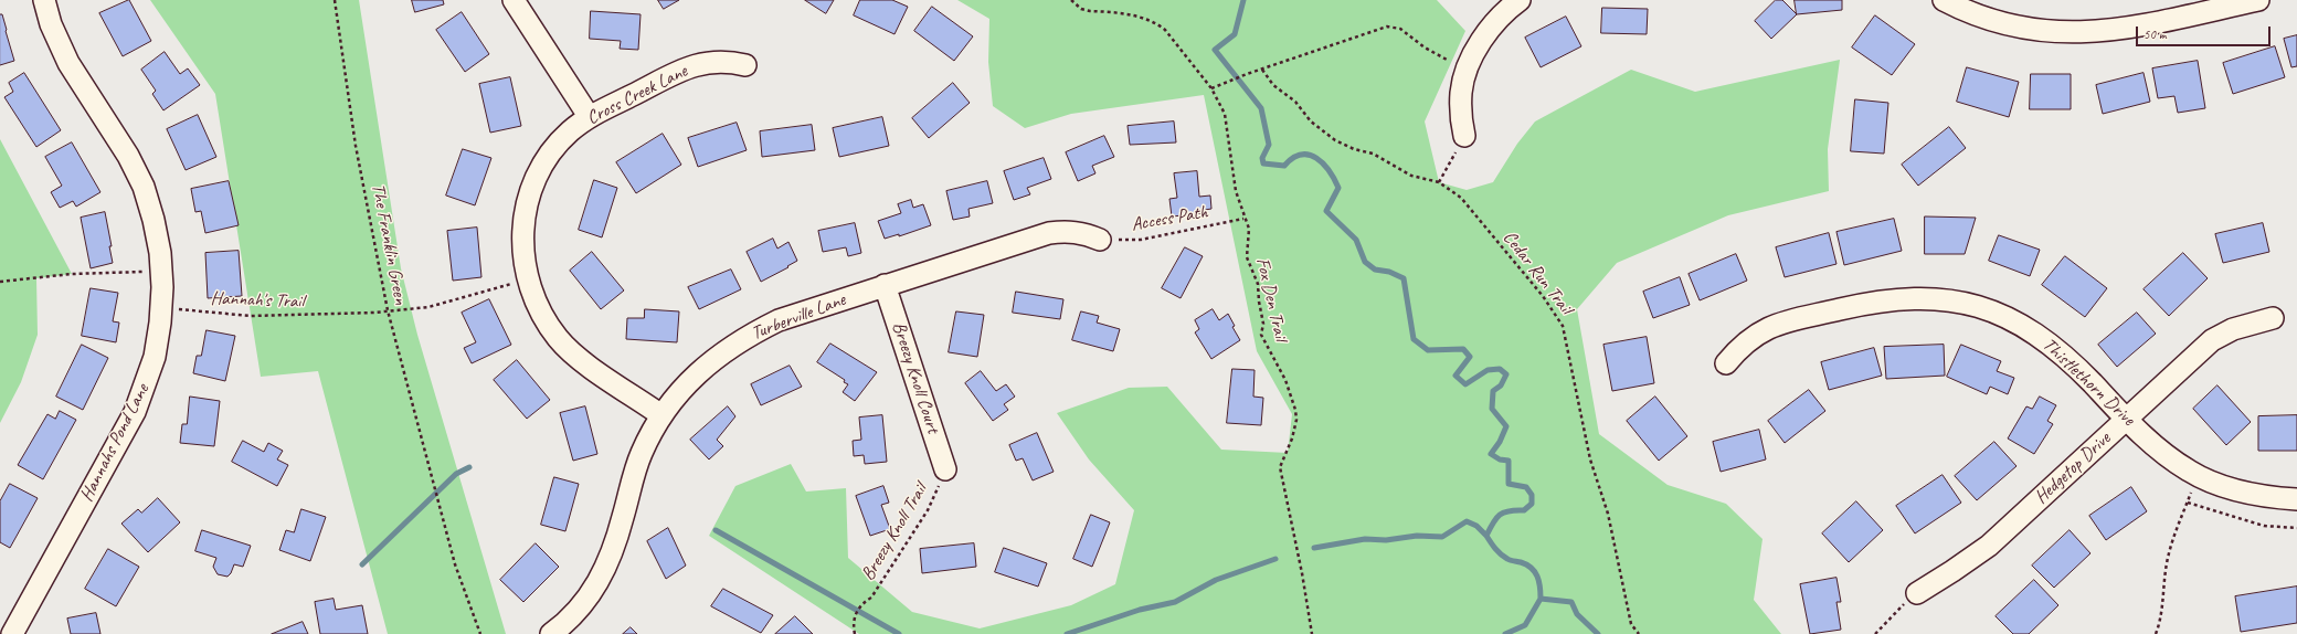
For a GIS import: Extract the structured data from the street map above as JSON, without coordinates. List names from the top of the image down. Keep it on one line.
{"streets":{"street":["Cross Creek Lane","Turberville Lane","Breezy Knoll Court","Thistlethorn Drive","Hannahs Pond Lane","Hedgetop Drive"],"path":["Access Path","The Franklin Green","Cedar Run Trail","Fox Den Trail","Hannah's Trail","Breezy Knoll Trail"]},"crossings":[["Cross Creek Lane","Hannah's Trail"],["Cross Creek Lane","Turberville Lane"],["Access Path","Fox Den Trail"],["Access Path","Turberville Lane"],["The Franklin Green","Hannah's Trail"],["Hannah's Trail","Hannahs Pond Lane"],["Turberville Lane","Breezy Knoll Court"],["Breezy Knoll Court","Breezy Knoll Trail"],["Thistlethorn Drive","Hedgetop Drive"]],"scale_bar":"50 m"}
